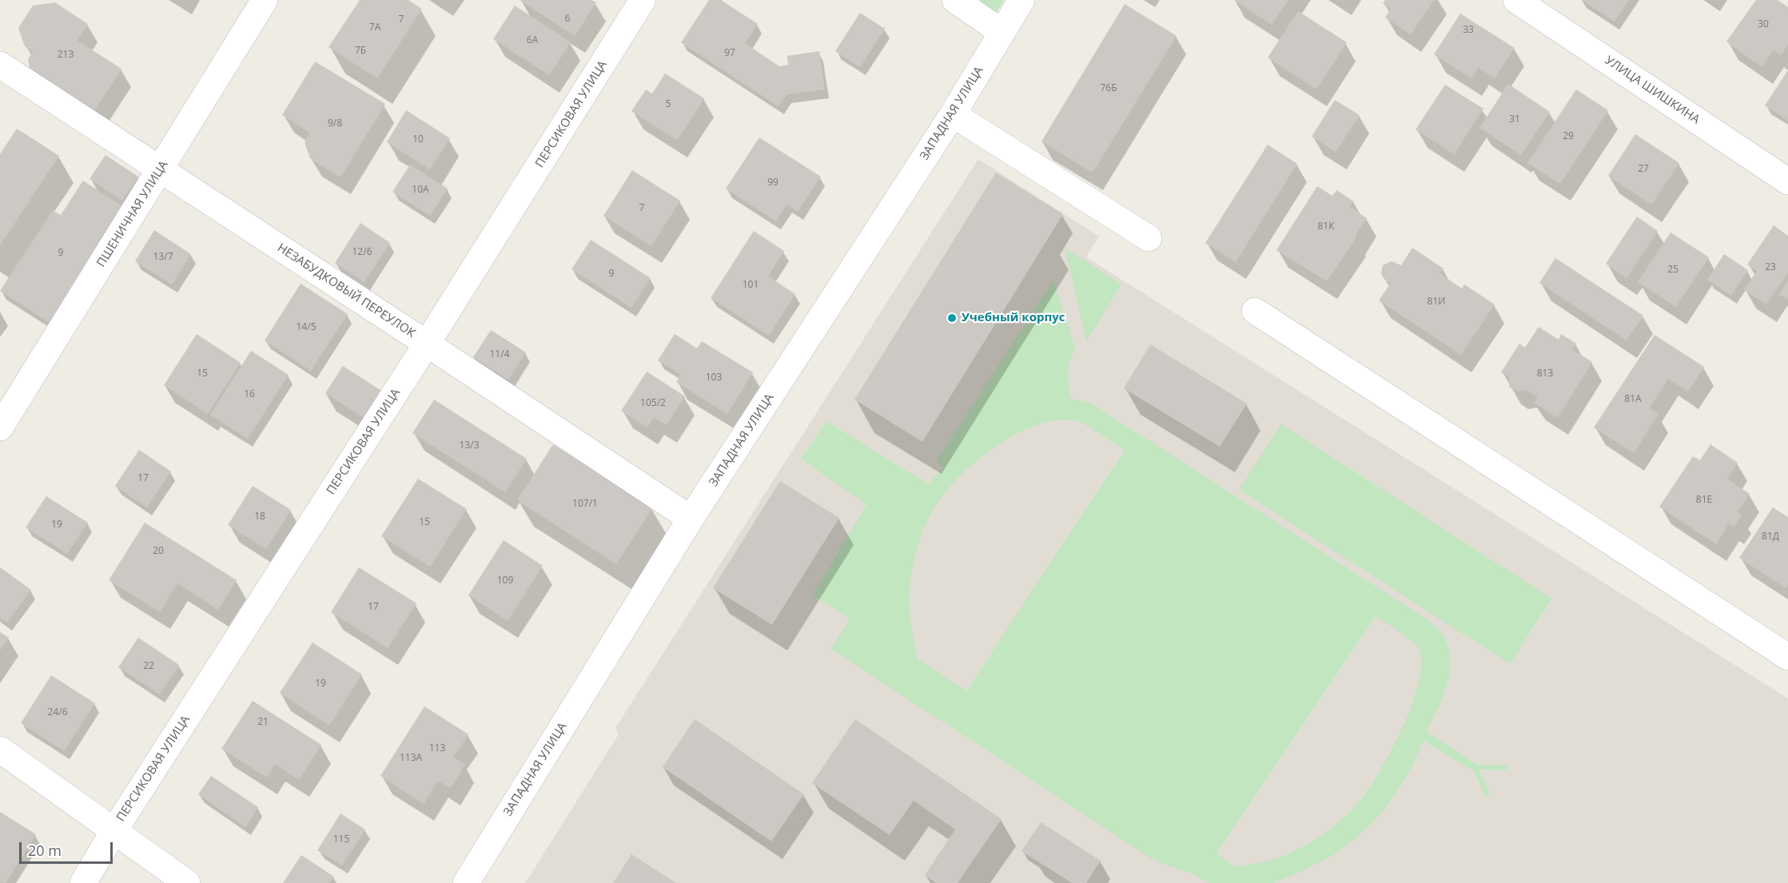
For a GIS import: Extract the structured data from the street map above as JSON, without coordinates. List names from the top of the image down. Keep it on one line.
{"streets":{"street":["УЛИЦА ШИШКИНА","ЗАПАДНАЯ УЛИЦА","ПЕРСИКОВАЯ УЛИЦА","ПШЕНИЧНАЯ УЛИЦА","НЕЗАБУДКОВЫЙ ПЕРЕУЛОК"]},"crossings":[["ЗАПАДНАЯ УЛИЦА","НЕЗАБУДКОВЫЙ ПЕРЕУЛОК"],["ПЕРСИКОВАЯ УЛИЦА","НЕЗАБУДКОВЫЙ ПЕРЕУЛОК"],["ПШЕНИЧНАЯ УЛИЦА","НЕЗАБУДКОВЫЙ ПЕРЕУЛОК"]],"places":["Учебный корпус"],"house_numbers":["6","7","30","7А","33","6А","7Б","97","213","76Б","5","31","9/8","29","10","27","99","10А","7","81К","12/6","9","13/7","23","25","9","101","81И","14/5","11/4","15","81З","103","16","81А","105/2","13/3","17","81Е","107/1","18","15","19","81Д","20","109","17","22","19","24/6","21","113","113А","115"],"scale_bar":"20 m"}
